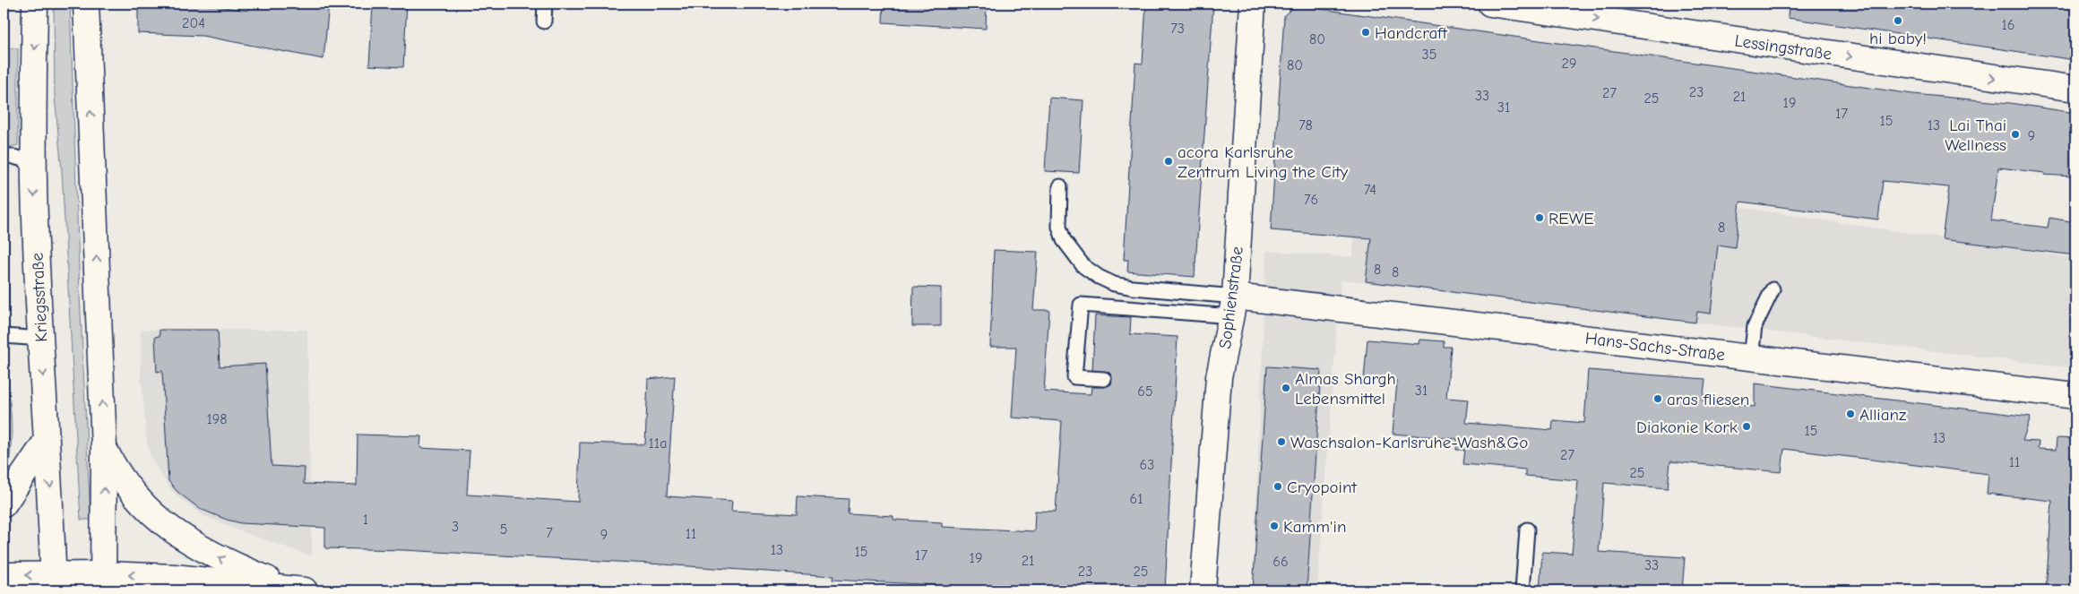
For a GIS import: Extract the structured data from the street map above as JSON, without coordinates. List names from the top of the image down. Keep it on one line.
{"streets":{"street":["Lessingstraße","Kriegsstraße","Sophienstraße","Hans-Sachs-Straße"]},"crossings":[["Sophienstraße","Hans-Sachs-Straße"]],"one_way":["Lessingstraße"],"places":["hi baby!","Handcraft","Lai Thai Wellness","acora Karlsruhe Zentrum Living the City","REWE","Almas Shargh Lebensmittel","aras fliesen","Allianz","Diakonie Kork","Waschsalon-Karlsruhe-Wash&Go","Cryopoint","Kamm'in"],"house_numbers":["204","16","73","80","35","29","80","23","27","33","21","25","19","31","17","15","78","13","9","74","76","8","8","8","31","65","198","15","13","11a","27","11","63","25","61","1","3","5","7","11","9","13","15","17","19","21","66","33","23","25"]}
